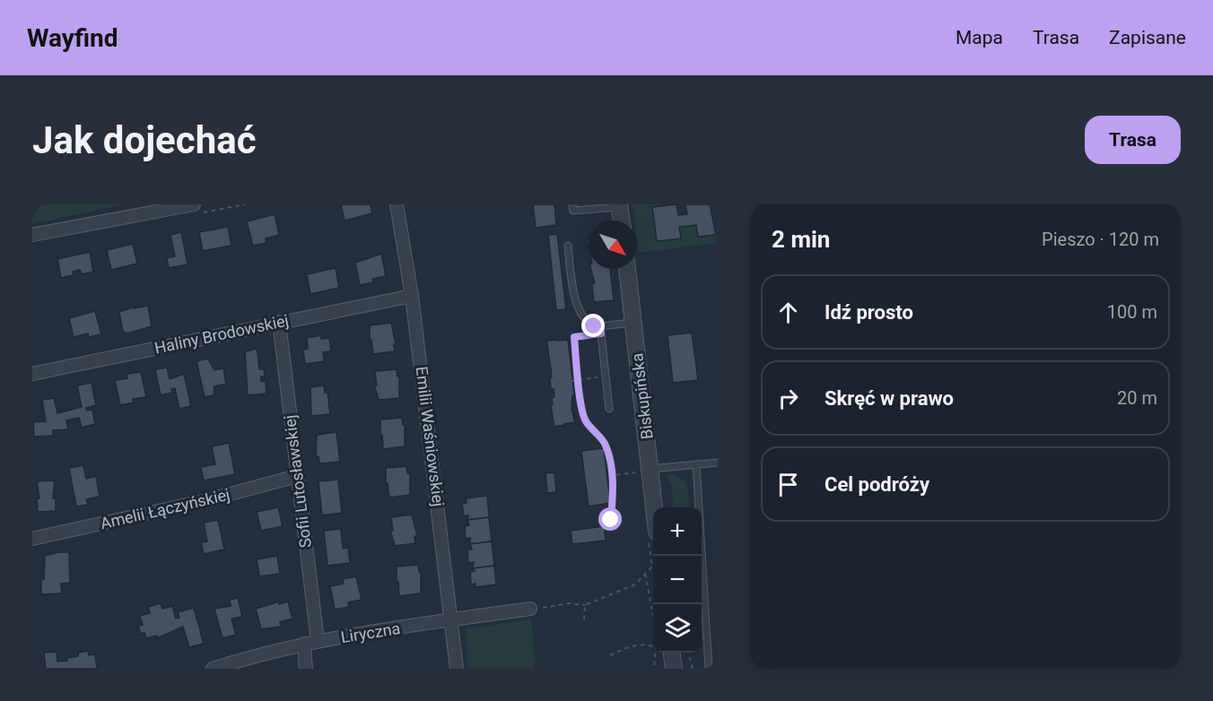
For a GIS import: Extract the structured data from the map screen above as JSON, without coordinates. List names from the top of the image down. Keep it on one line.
{"streets":{"street":["Haliny Brodowskiej","Biskupińska","Emilii Waśniowskiej","Sofii Lutosławskiej","Amelii Łączyńskiej","Liryczna"]},"crossings":[["Haliny Brodowskiej","Emilii Waśniowskiej"],["Haliny Brodowskiej","Sofii Lutosławskiej"],["Emilii Waśniowskiej","Liryczna"],["Sofii Lutosławskiej","Amelii Łączyńskiej"],["Sofii Lutosławskiej","Liryczna"]],"north":"bottom right","page":{"header":"Wayfind","nav":["Mapa","Trasa","Zapisane"],"buttons":"Trasa","title":"Jak dojechać","heading":["2 min","Pieszo · 120 m"],"list":[["Idź prosto","100 m"],["Skręć w prawo","20 m"],"Cel podróży"],"map_buttons":["+","−"]}}
